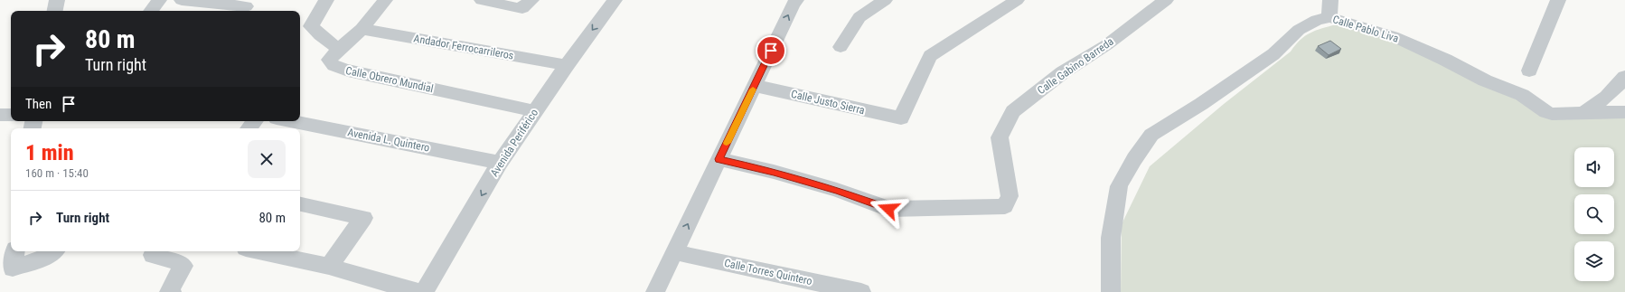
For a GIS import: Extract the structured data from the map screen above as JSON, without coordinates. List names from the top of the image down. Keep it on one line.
{"streets":{"street":["Calle Pablo Liva","Andador Ferrocarrileros","Calle Gabino Barreda","Calle Obrero Mundial","Calle Justo Sierra","Avenida L. Quintero","Avenida Periférico","Calle Torres Quintero"]},"crossings":[["Andador Ferrocarrileros","Calle Obrero Mundial"],["Andador Ferrocarrileros","Avenida Periférico"],["Calle Obrero Mundial","Avenida Periférico"],["Avenida L. Quintero","Avenida Periférico"]],"one_way":["Avenida Periférico"],"page":{"turn":["80 m","Turn right"],"then":"Then","heading":["1 min","160 m · 15:40"],"list":[{"name":"Turn right","value":"80 m"}]}}
